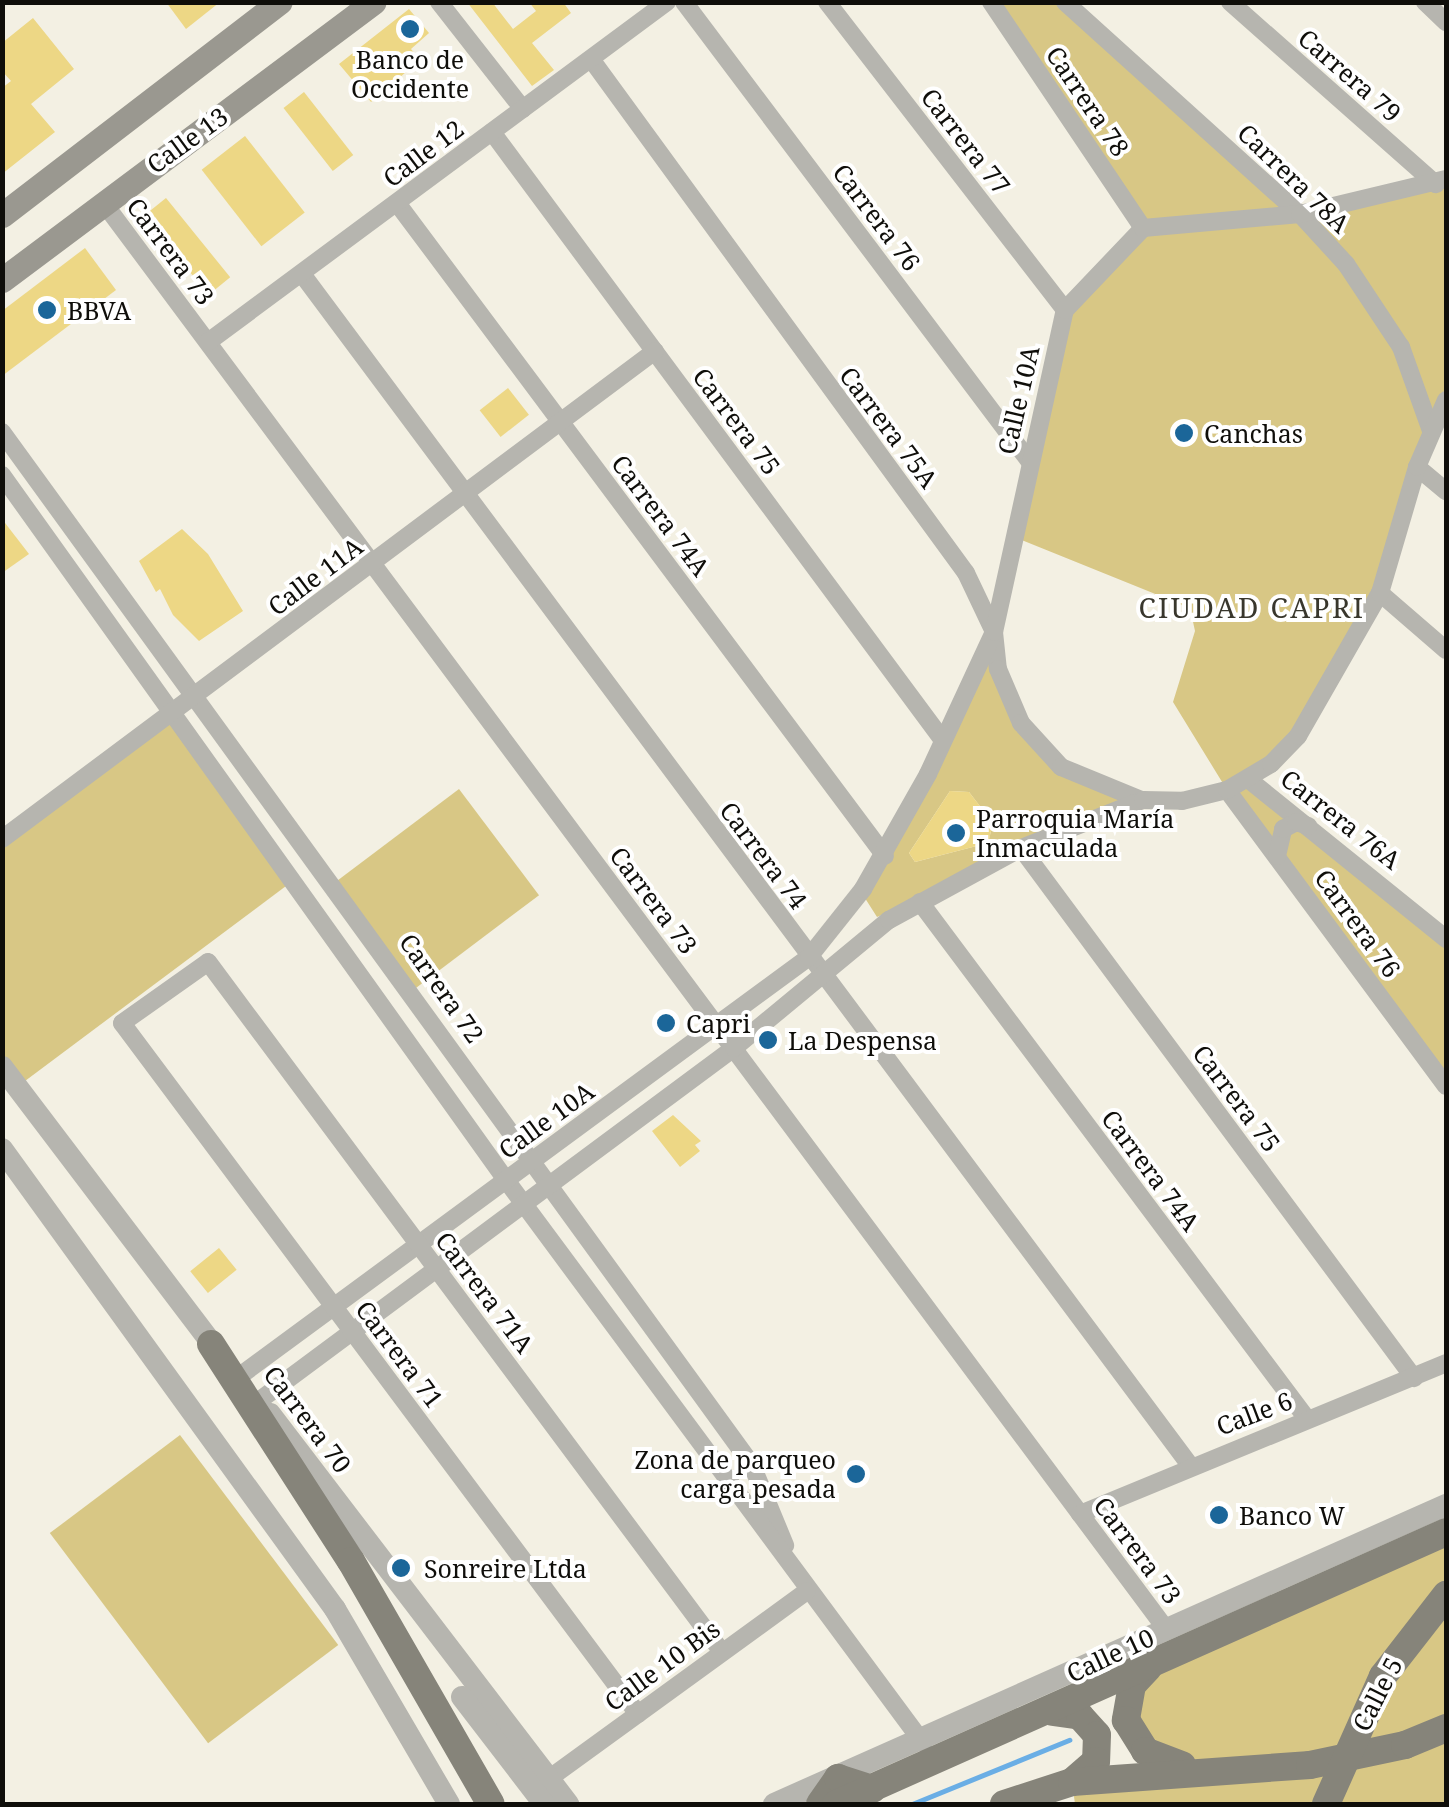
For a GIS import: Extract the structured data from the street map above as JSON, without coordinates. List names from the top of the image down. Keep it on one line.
{"streets":{"main road":["Calle 13","Calle 10","Calle 5"],"street":["Carrera 79","Carrera 78","Carrera 77","Calle 12","Carrera 78A","Carrera 76","Carrera 73","Calle 10A","Carrera 75","Carrera 75A","Carrera 74A","Calle 11A","Carrera 76A","Carrera 74","Carrera 72","Carrera 71A","Carrera 71","Calle 6","Carrera 70","Calle 10 Bis"]},"crossings":[["Calle 13","Carrera 73"],["Carrera 77","Calle 10A"],["Calle 12","Carrera 73"],["Calle 12","Carrera 75"],["Calle 12","Carrera 75A"],["Calle 12","Carrera 74A"],["Calle 12","Carrera 74"],["Carrera 76","Calle 10A"],["Carrera 73","Calle 10A"],["Carrera 73","Calle 11A"],["Carrera 73","Calle 6"],["Carrera 73","Calle 10"],["Calle 10A","Carrera 75"],["Calle 10A","Carrera 75A"],["Calle 10A","Carrera 74A"],["Calle 10A","Carrera 74"],["Calle 10A","Carrera 72"],["Calle 10A","Carrera 71A"],["Calle 10A","Carrera 71"],["Calle 10A","Carrera 70"],["Carrera 75","Calle 11A"],["Carrera 75","Calle 6"],["Carrera 74A","Calle 11A"],["Carrera 74A","Calle 6"],["Calle 11A","Carrera 74"],["Calle 11A","Carrera 72"],["Carrera 74","Calle 6"],["Carrera 72","Calle 10"],["Carrera 72","Calle 10 Bis"],["Carrera 71A","Carrera 71"],["Carrera 71A","Calle 10 Bis"],["Carrera 71","Calle 10 Bis"],["Carrera 70","Calle 10 Bis"]],"districts":["CIUDAD CAPRI"],"places":["Banco de Occidente","BBVA","Canchas","Parroquia María Inmaculada","Capri","La Despensa","Zona de parqueo carga pesada","Banco W","Sonreire Ltda"]}
